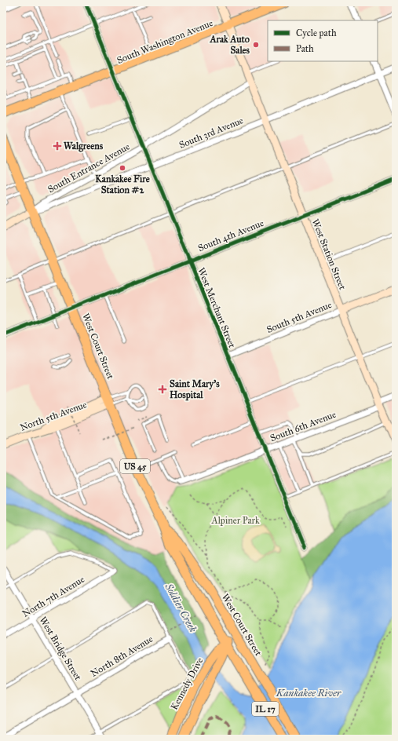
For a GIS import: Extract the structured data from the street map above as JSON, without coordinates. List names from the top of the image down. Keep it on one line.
{"streets":{"main road":["South Washington Avenue","West Station Street","South 5th Avenue","West Court Street","North 5th Avenue","US 45","Kennedy Drive","IL 17"],"street":["South 3rd Avenue","South Entrance Avenue","South 4th Avenue","West Merchant Street","South 6th Avenue","North 7th Avenue","West Bridge Street","North 8th Avenue"]},"crossings":[["South Washington Avenue","West Station Street"],["South Washington Avenue","West Merchant Street"],["South 3rd Avenue","South Entrance Avenue"],["South 3rd Avenue","West Station Street"],["South 3rd Avenue","West Merchant Street"],["South 3rd Avenue","West Court Street"],["South Entrance Avenue","West Station Street"],["South Entrance Avenue","West Merchant Street"],["South Entrance Avenue","West Court Street"],["South 4th Avenue","West Station Street"],["South 4th Avenue","West Merchant Street"],["South 4th Avenue","West Court Street"],["West Station Street","South 5th Avenue"],["West Station Street","South 6th Avenue"],["West Merchant Street","South 5th Avenue"],["West Merchant Street","South 6th Avenue"],["West Court Street","North 5th Avenue"],["West Court Street","Kennedy Drive"],["North 7th Avenue","West Bridge Street"],["West Bridge Street","North 8th Avenue"]],"water":["Soldier Creek","Kankakee River"],"parks":["Alpiner Park"],"places":{"other":["Arak Auto Sales","Kankakee Fire Station #2"],"health":["Walgreens","Saint Mary's Hospital"]},"legend":["Cycle path","Path"]}
